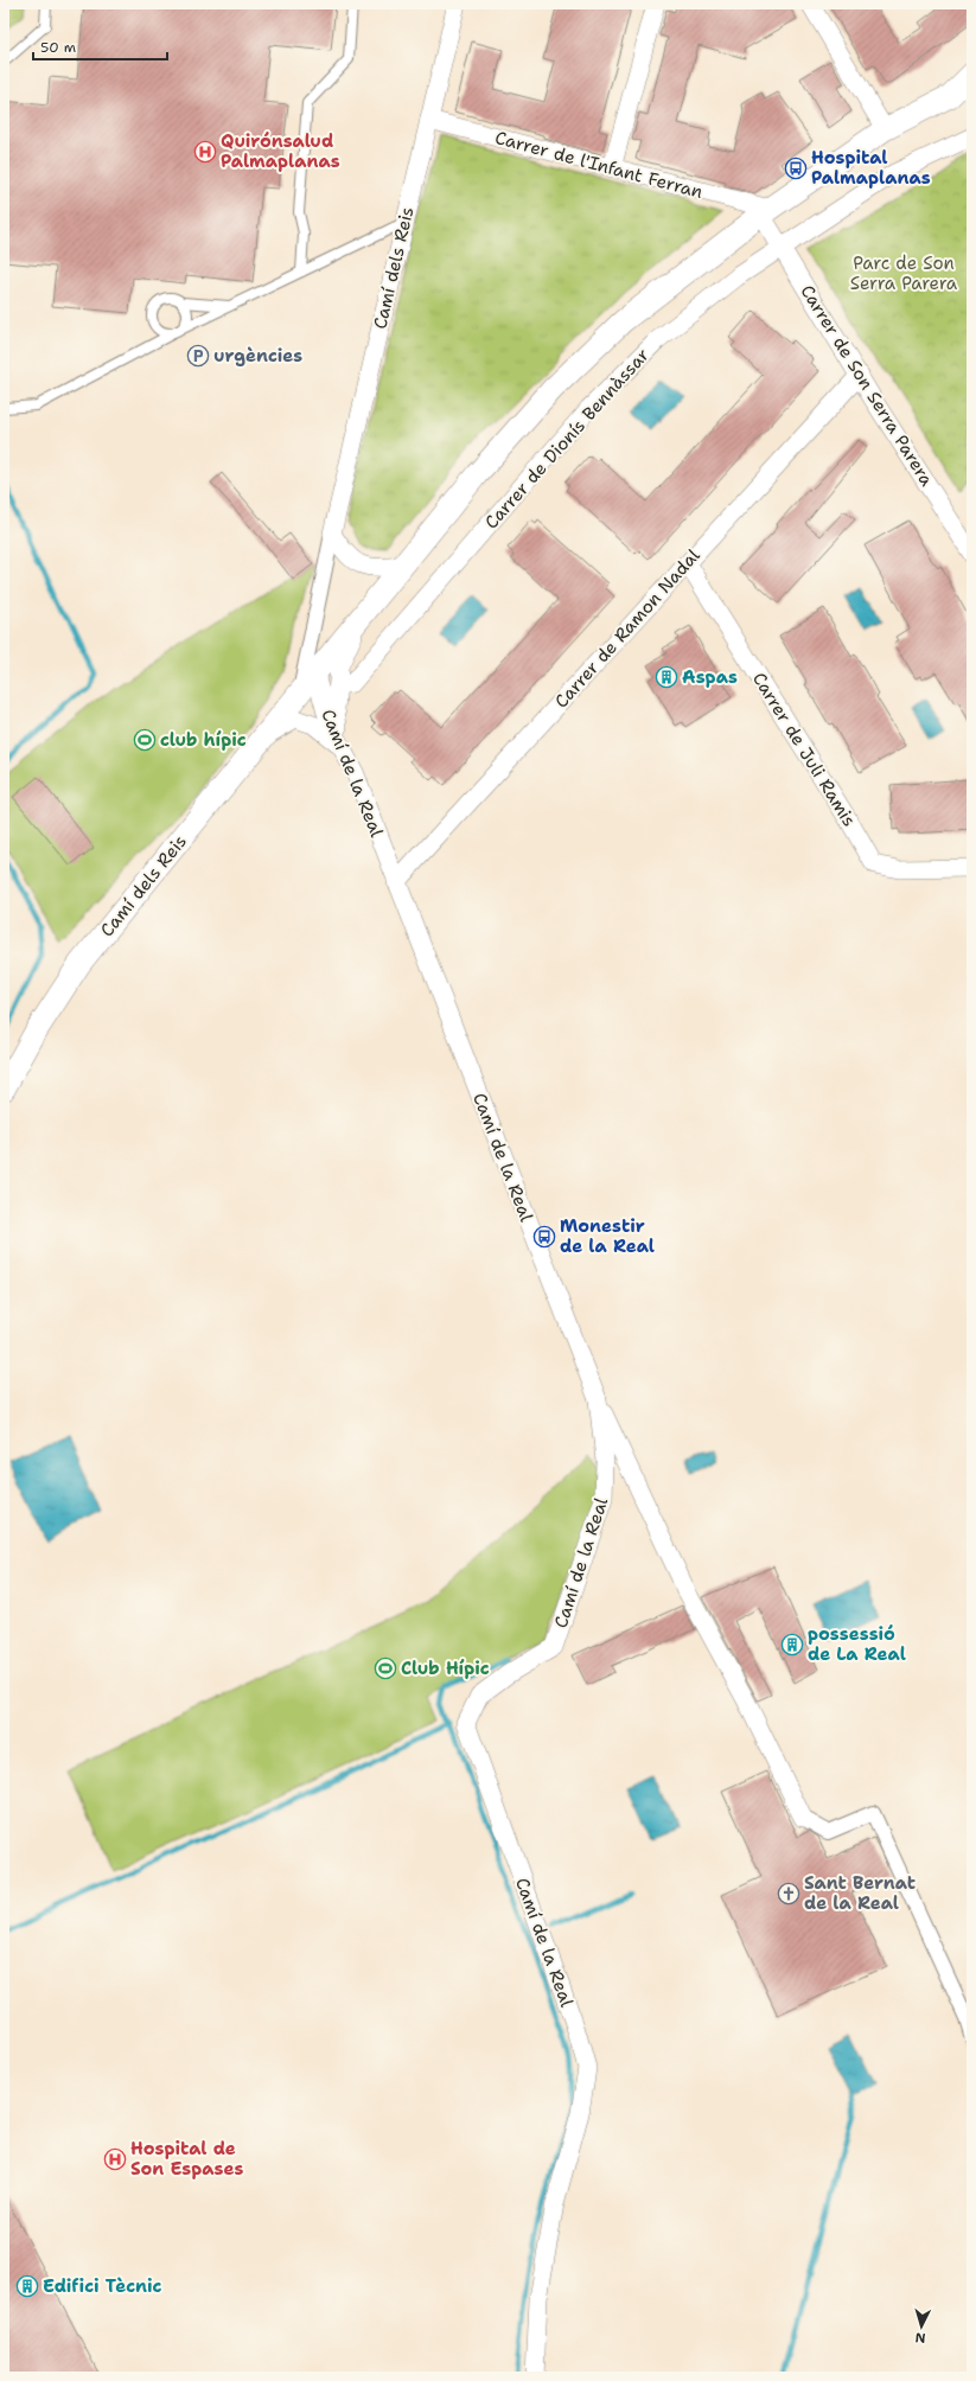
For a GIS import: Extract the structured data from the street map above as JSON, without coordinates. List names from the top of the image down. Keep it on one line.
{"streets":{"street":["Carrer de l'Infant Ferran","Camí dels Reis","Carrer de Son Serra Parera","Carrer de Dionís Bennàssar","Carrer de Ramon Nadal","Carrer de Juli Ramis","Camí de la Real"]},"crossings":[["Carrer de l'Infant Ferran","Camí dels Reis"],["Carrer de l'Infant Ferran","Carrer de Son Serra Parera"],["Camí dels Reis","Carrer de Son Serra Parera"],["Camí dels Reis","Camí de la Real"],["Carrer de Son Serra Parera","Carrer de Dionís Bennàssar"],["Carrer de Son Serra Parera","Carrer de Ramon Nadal"],["Carrer de Ramon Nadal","Carrer de Juli Ramis"],["Carrer de Ramon Nadal","Camí de la Real"]],"parks":["Parc de Son Serra Parera"],"places":{"hospital":["Quirónsalud Palmaplanas","Hospital de Son Espases"],"bus stop":["Hospital Palmaplanas","Monestir de la Real"],"parking":["urgències"],"building":["Aspas","possessió de La Real","Edifici Tècnic"],"sports":["club hípic","Club Hípic"],"church":["Sant Bernat de la Real"]},"scale_bar":"50 m","north":"bottom"}
